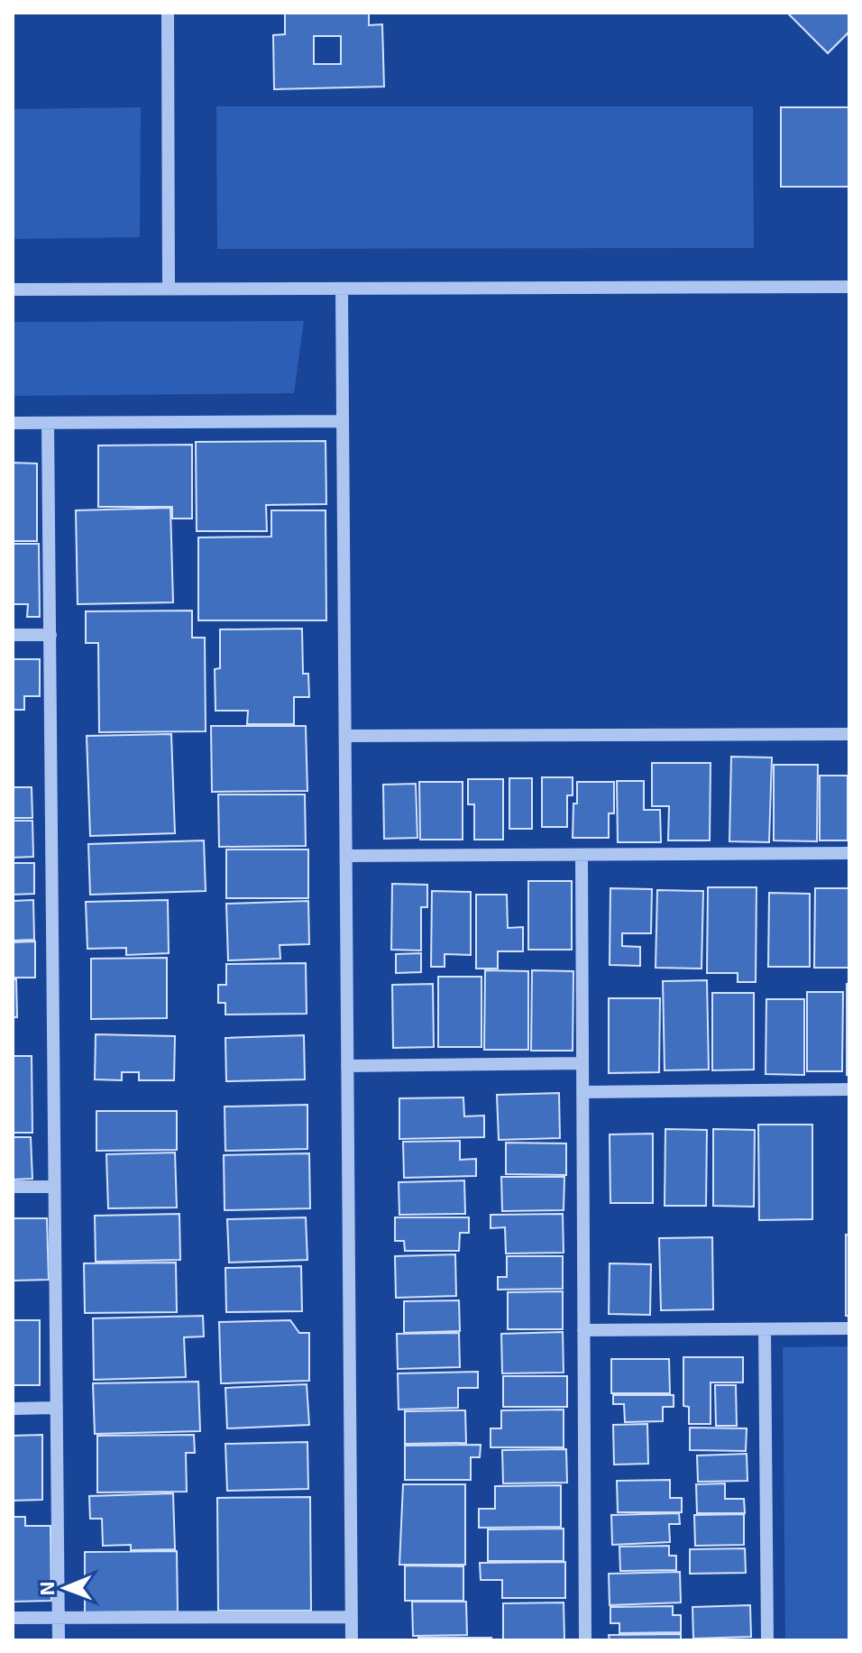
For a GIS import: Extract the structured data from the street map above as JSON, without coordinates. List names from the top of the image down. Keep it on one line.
{"north":"left"}
